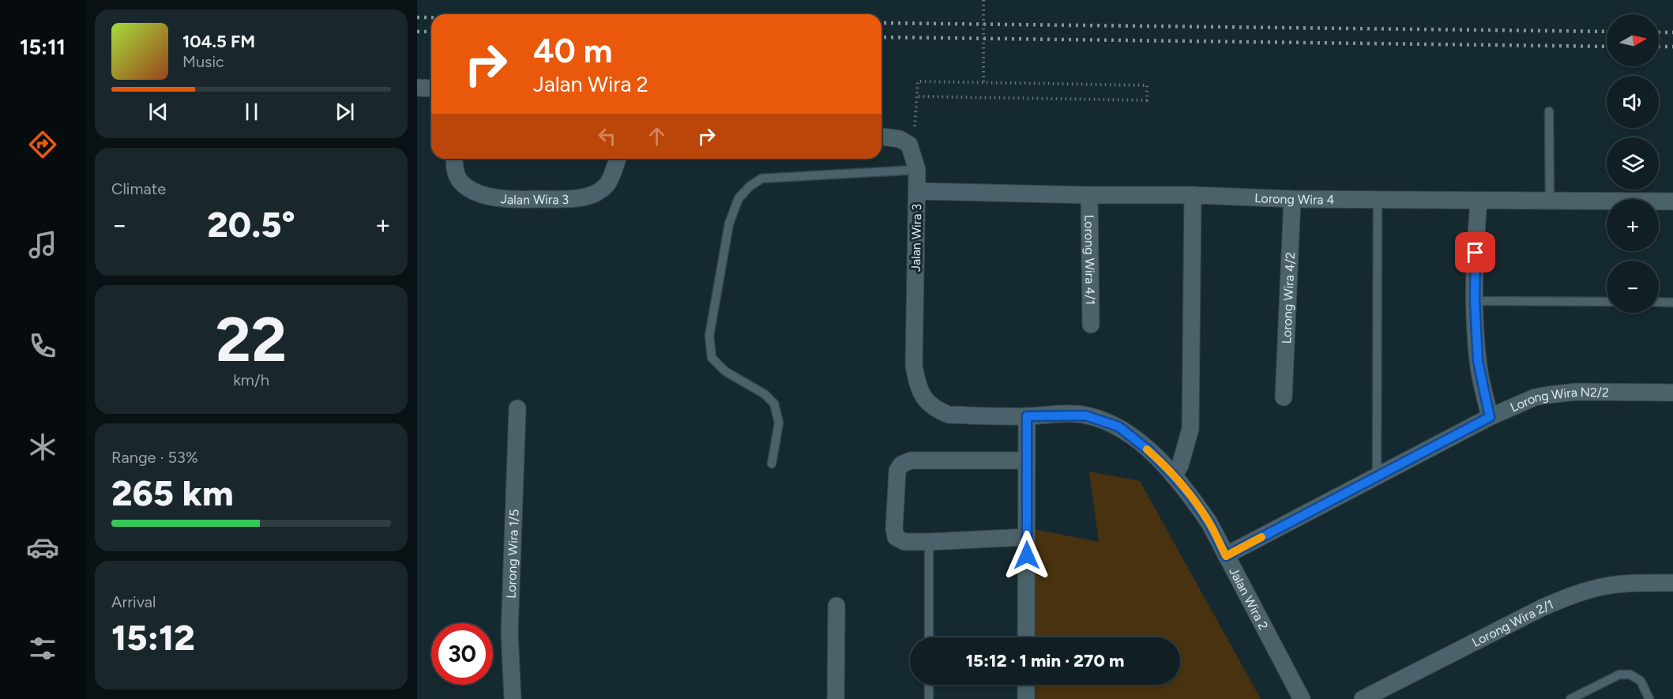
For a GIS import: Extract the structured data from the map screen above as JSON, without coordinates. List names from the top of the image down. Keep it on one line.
{"streets":{"street":["Jalan Wira 3","Lorong Wira 4","Lorong Wira 4/1","Lorong Wira 4/2","Lorong Wira N2/2","Lorong Wira 1/5","Jalan Wira 2","Lorong Wira 2/1"]},"crossings":[["Jalan Wira 3","Lorong Wira 4"],["Jalan Wira 3","Jalan Wira 2"],["Lorong Wira 4","Lorong Wira 4/1"],["Lorong Wira 4","Lorong Wira 4/2"],["Lorong Wira N2/2","Jalan Wira 2"]],"north":"right","page":{"tabs":"15:11","map_buttons":["+","−"],"turn":["40 m","Jalan Wira 2"],"song":["104.5 FM","Music"],"tile":["Climate",["22","km/h"],["Range · 53%","265 km"],["Arrival","15:12"]],"heat":["−","20.5°","+"],"limit":"30","trip":"15:12 · 1 min · 270 m"}}
